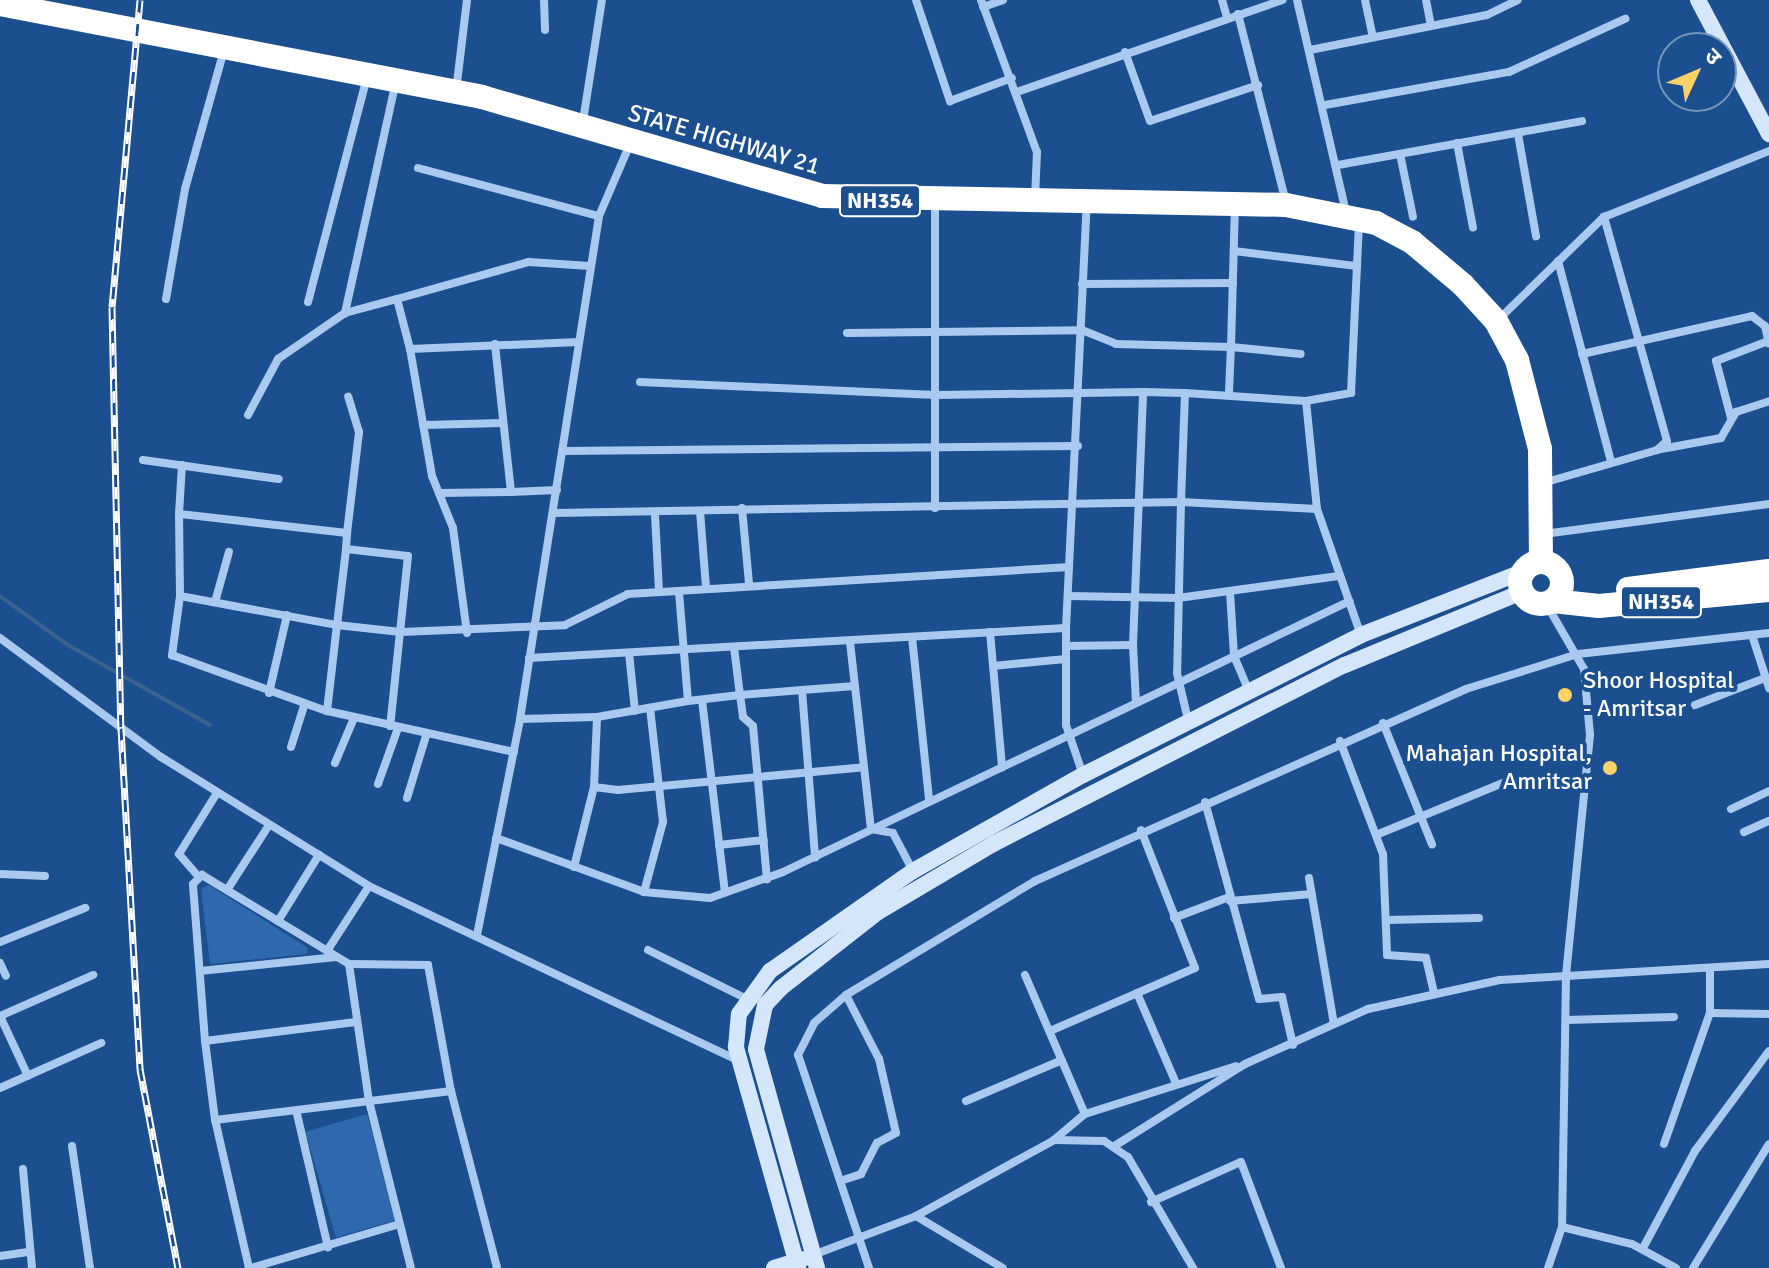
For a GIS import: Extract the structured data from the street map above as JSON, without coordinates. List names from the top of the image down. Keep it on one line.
{"streets":{"highway":["STATE HIGHWAY 21","NH354"]},"crossings":[["STATE HIGHWAY 21","NH354"]],"places":["Shoor Hospital - Amritsar","Mahajan Hospital, Amritsar"],"north":"top right"}
